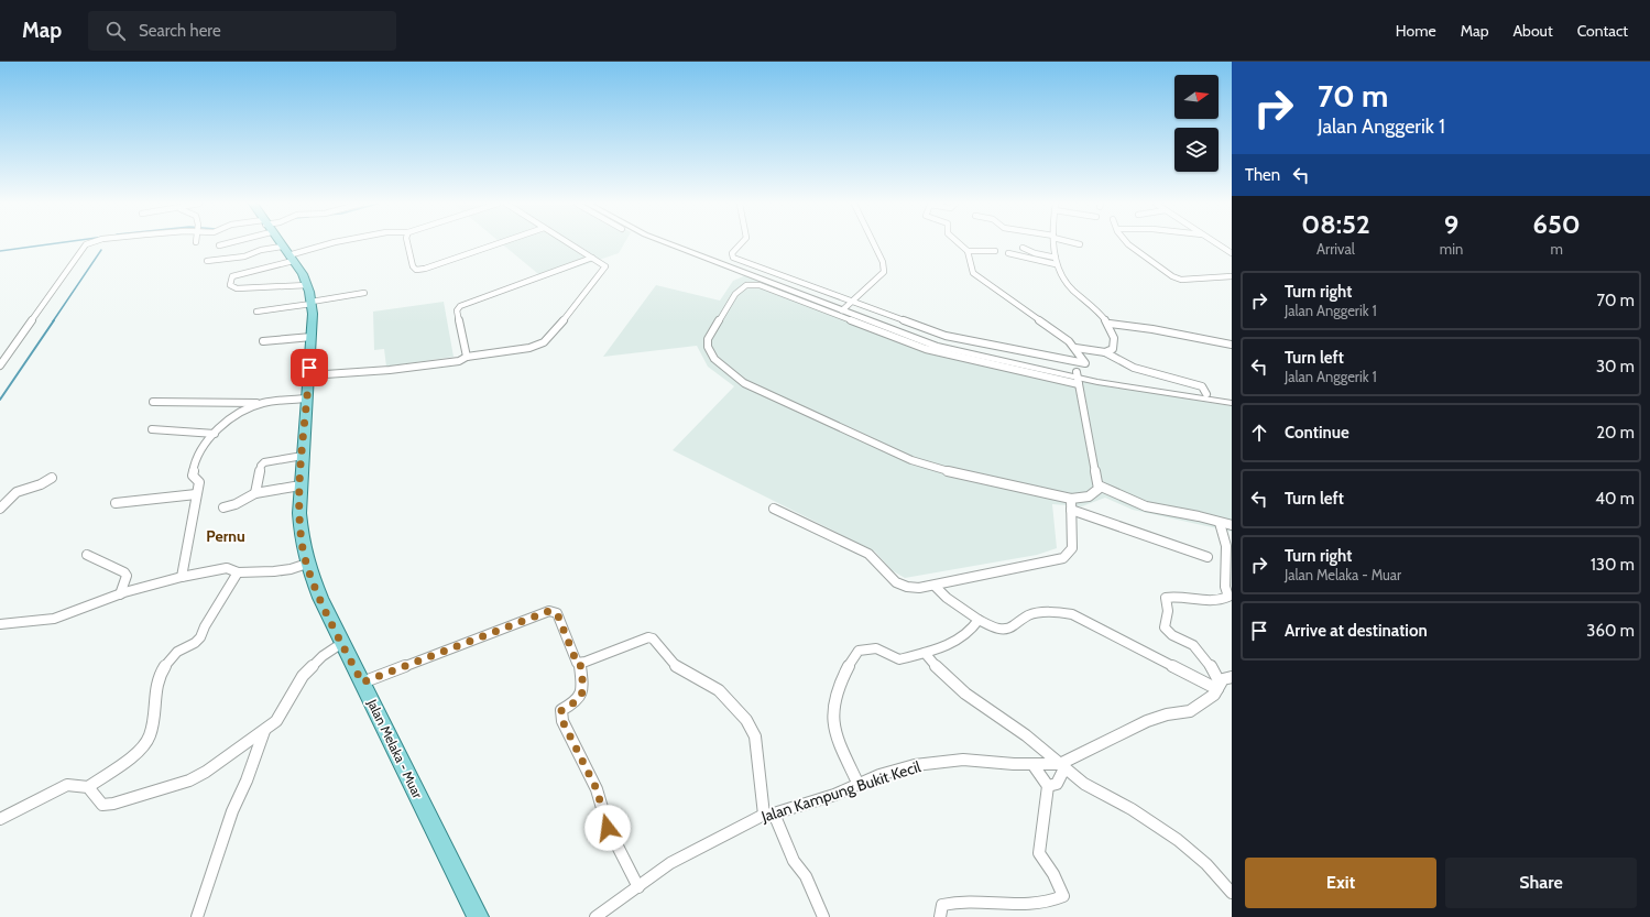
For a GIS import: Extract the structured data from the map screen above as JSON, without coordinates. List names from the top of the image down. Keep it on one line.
{"streets":{"main road":["Jalan Melaka - Muar"],"street":["Jalan Kampung Bukit Kecil"]},"districts":["Pernu"],"north":"right","page":{"header":"Map","search":"Search here","nav":["Home","Map","About","Contact"],"turn":["70 m","Jalan Anggerik 1"],"then":"Then","eta":["08:52","Arrival","9","min","650","m"],"list":[{"name":"Turn right","note":"Jalan Anggerik 1","value":"70 m"},{"name":"Turn left","note":"Jalan Anggerik 1","value":"30 m"},{"name":"Continue","value":"20 m"},{"name":"Turn left","value":"40 m"},{"name":"Turn right","note":"Jalan Melaka - Muar","value":"130 m"},{"name":"Arrive at destination","value":"360 m"}],"buttons":["Exit","Share"]}}
